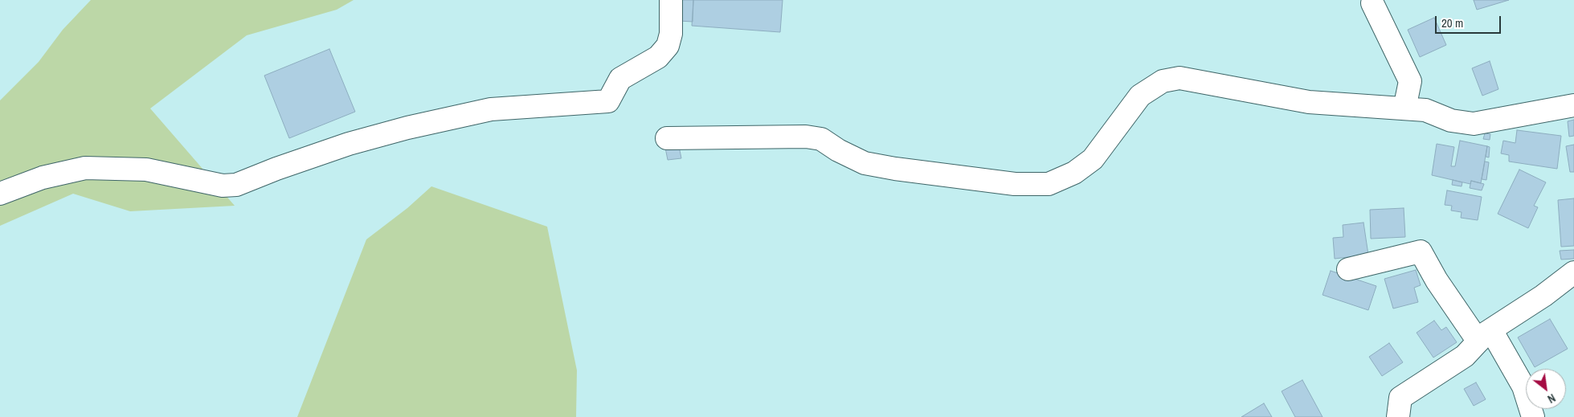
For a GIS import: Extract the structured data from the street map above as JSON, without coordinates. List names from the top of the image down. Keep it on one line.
{"scale_bar":"20 m","north":"bottom right"}
